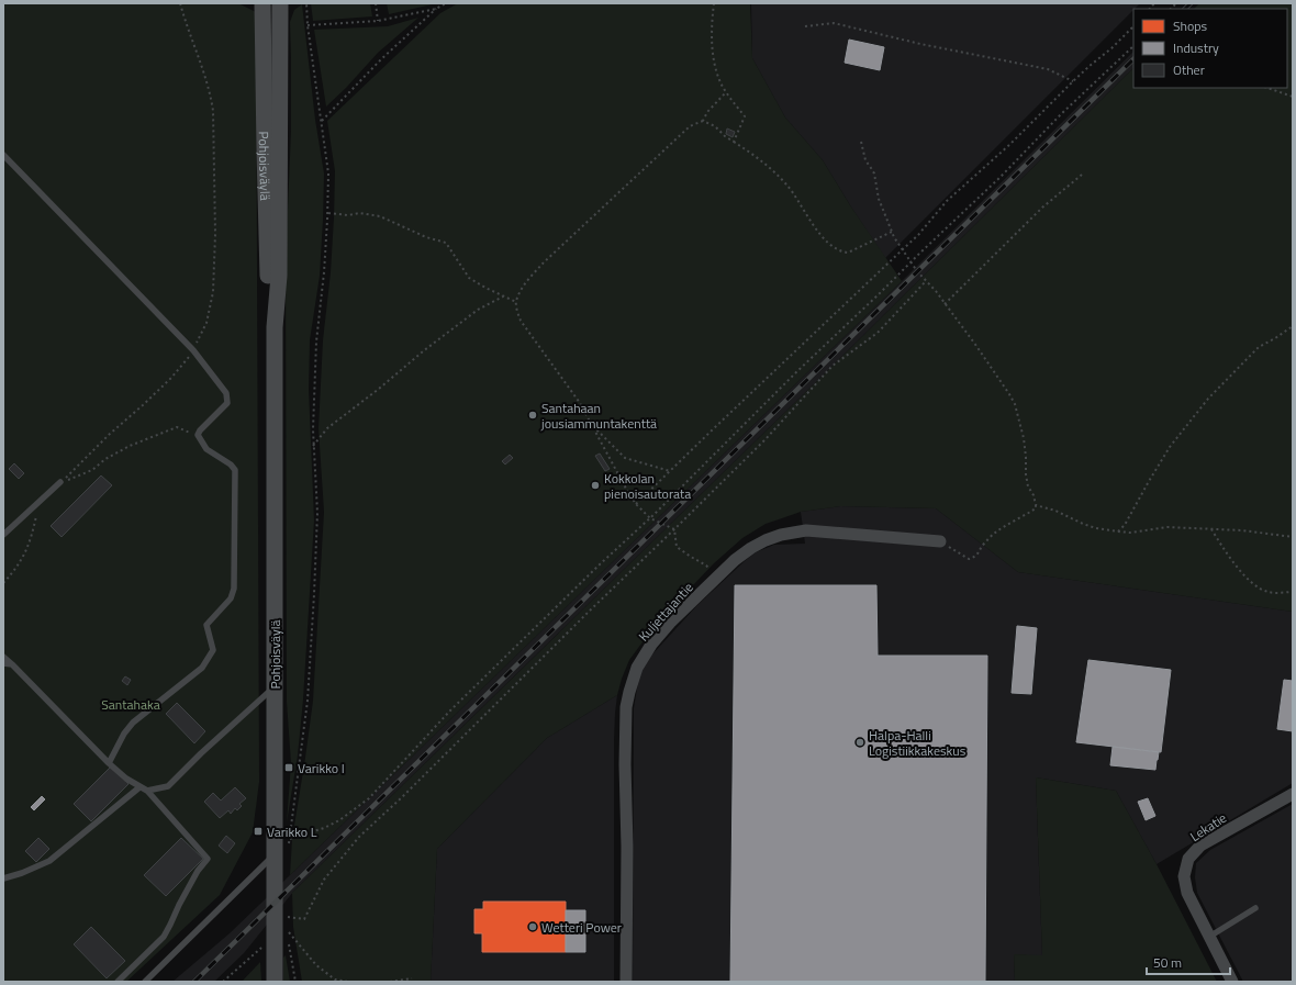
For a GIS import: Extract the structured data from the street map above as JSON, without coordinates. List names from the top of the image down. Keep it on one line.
{"streets":{"main road":["Pohjoisväylä"],"street":["Kuljettajantie","Lekatie"]},"parks":["Santahaka"],"places":{"other":["Santahaan jousiammuntakenttä","Kokkolan pienoisautorata","Halpa-Halli Logistiikkakeskus","Wetteri Power"],"transit":["Varikko I","Varikko L"]},"legend":["Shops","Industry","Other"],"scale_bar":"50 m"}
